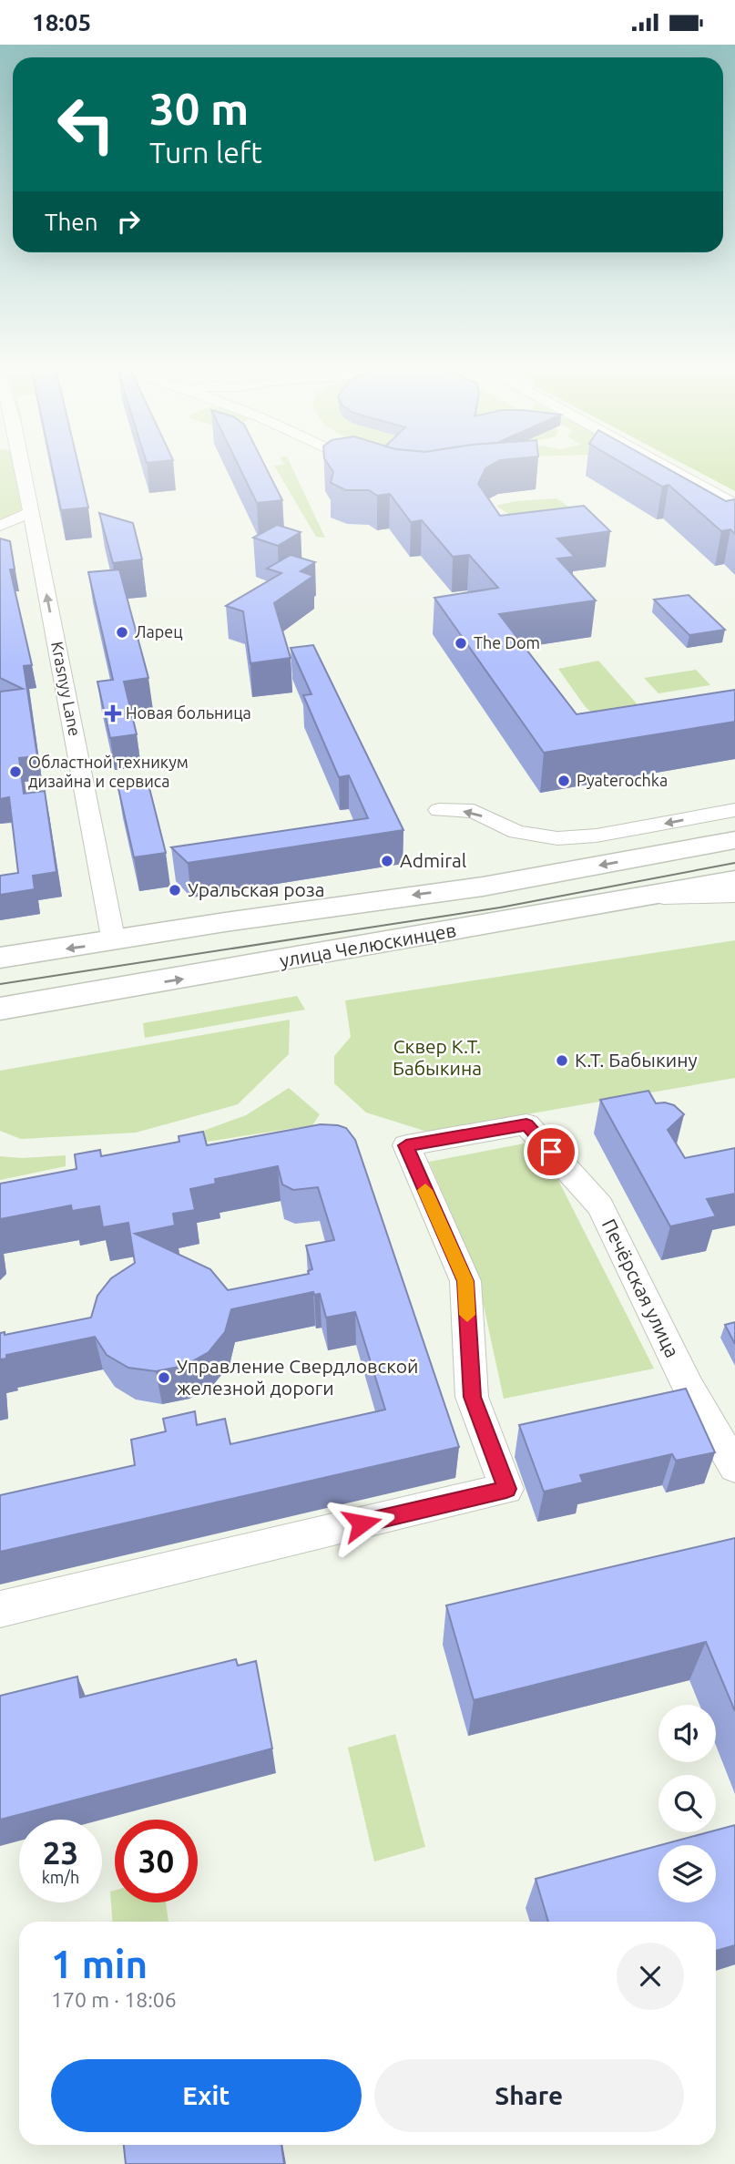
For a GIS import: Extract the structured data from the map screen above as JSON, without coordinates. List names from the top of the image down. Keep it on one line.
{"streets":{"main road":["улица Челюскинцев"],"street":["Krasnyy Lane","Печёрская улица"]},"crossings":[["Krasnyy Lane","улица Челюскинцев"]],"one_way":["Krasnyy Lane"],"parks":["Сквер К.Т. Бабыкина"],"places":{"other":["Ларец","The Dom","Областной техникум дизайна и сервиса","Pyaterochka","Admiral","Уральская роза","К.Т. Бабыкину","Управление Свердловской железной дороги"],"health":["Новая больница"]},"page":{"status":"18:05","turn":["30 m","Turn left"],"then":"Then","speed":"23 km/h","limit":"30","heading":["1 min","170 m · 18:06"],"buttons":["Exit","Share"]}}
